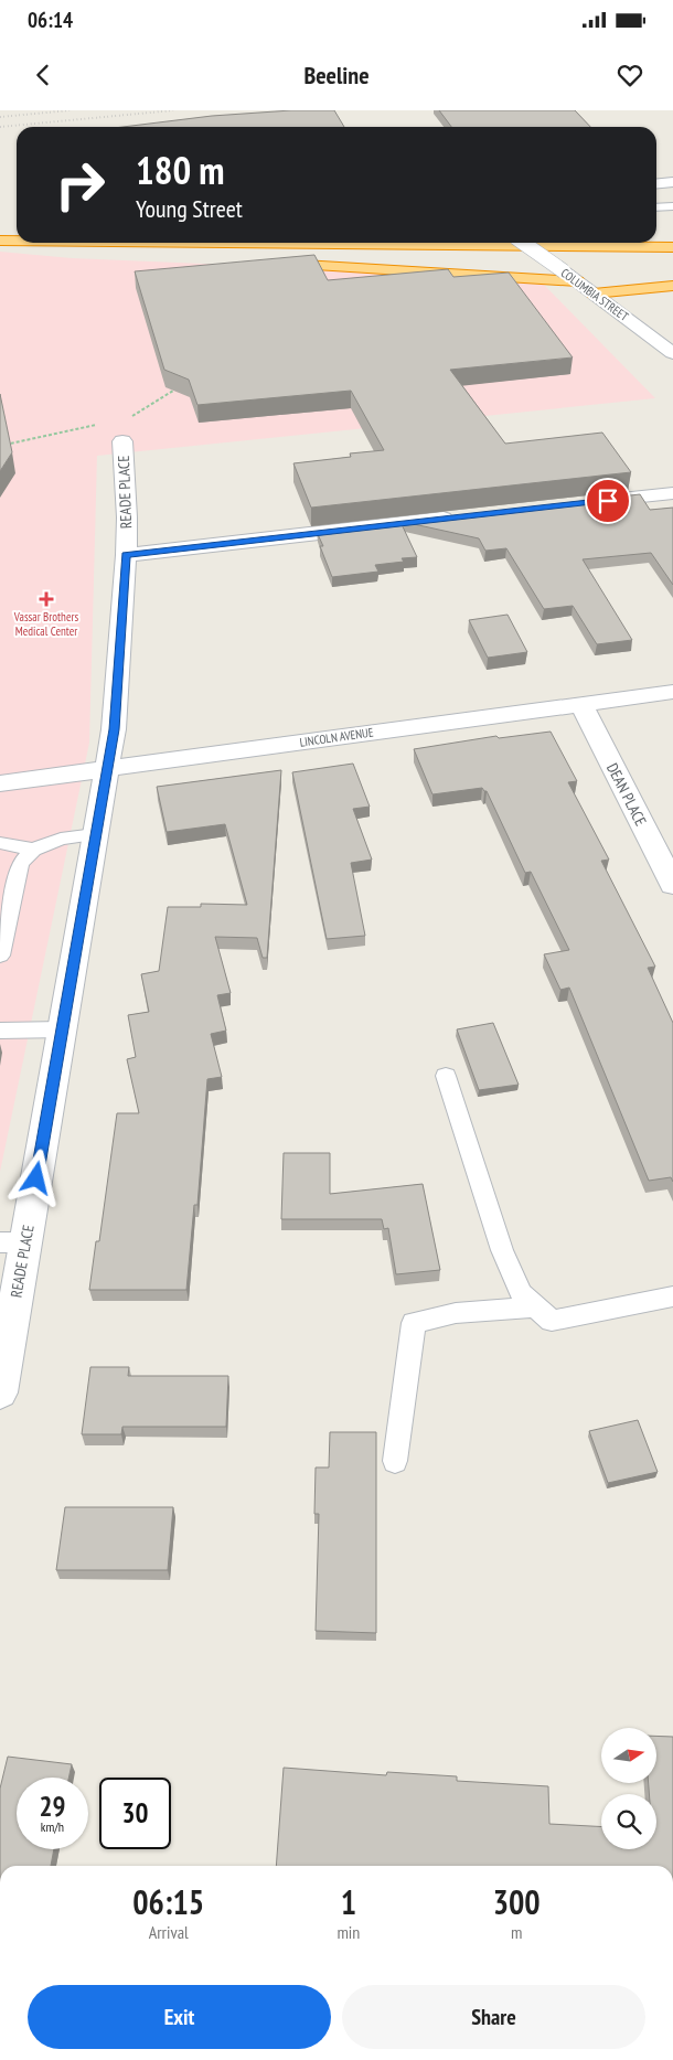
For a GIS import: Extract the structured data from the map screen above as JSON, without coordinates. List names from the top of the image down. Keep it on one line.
{"streets":{"street":["COLUMBIA STREET","READE PLACE","LINCOLN AVENUE","DEAN PLACE"]},"crossings":[["READE PLACE","LINCOLN AVENUE"],["LINCOLN AVENUE","DEAN PLACE"]],"places":{"health":["Vassar Brothers Medical Center"]},"north":"right","page":{"status":"06:14","header":"Beeline","turn":["180 m","Young Street"],"speed":"29 km/h","limit":"30","eta":["06:15","Arrival","1","min","300","m"],"buttons":["Exit","Share"]}}
